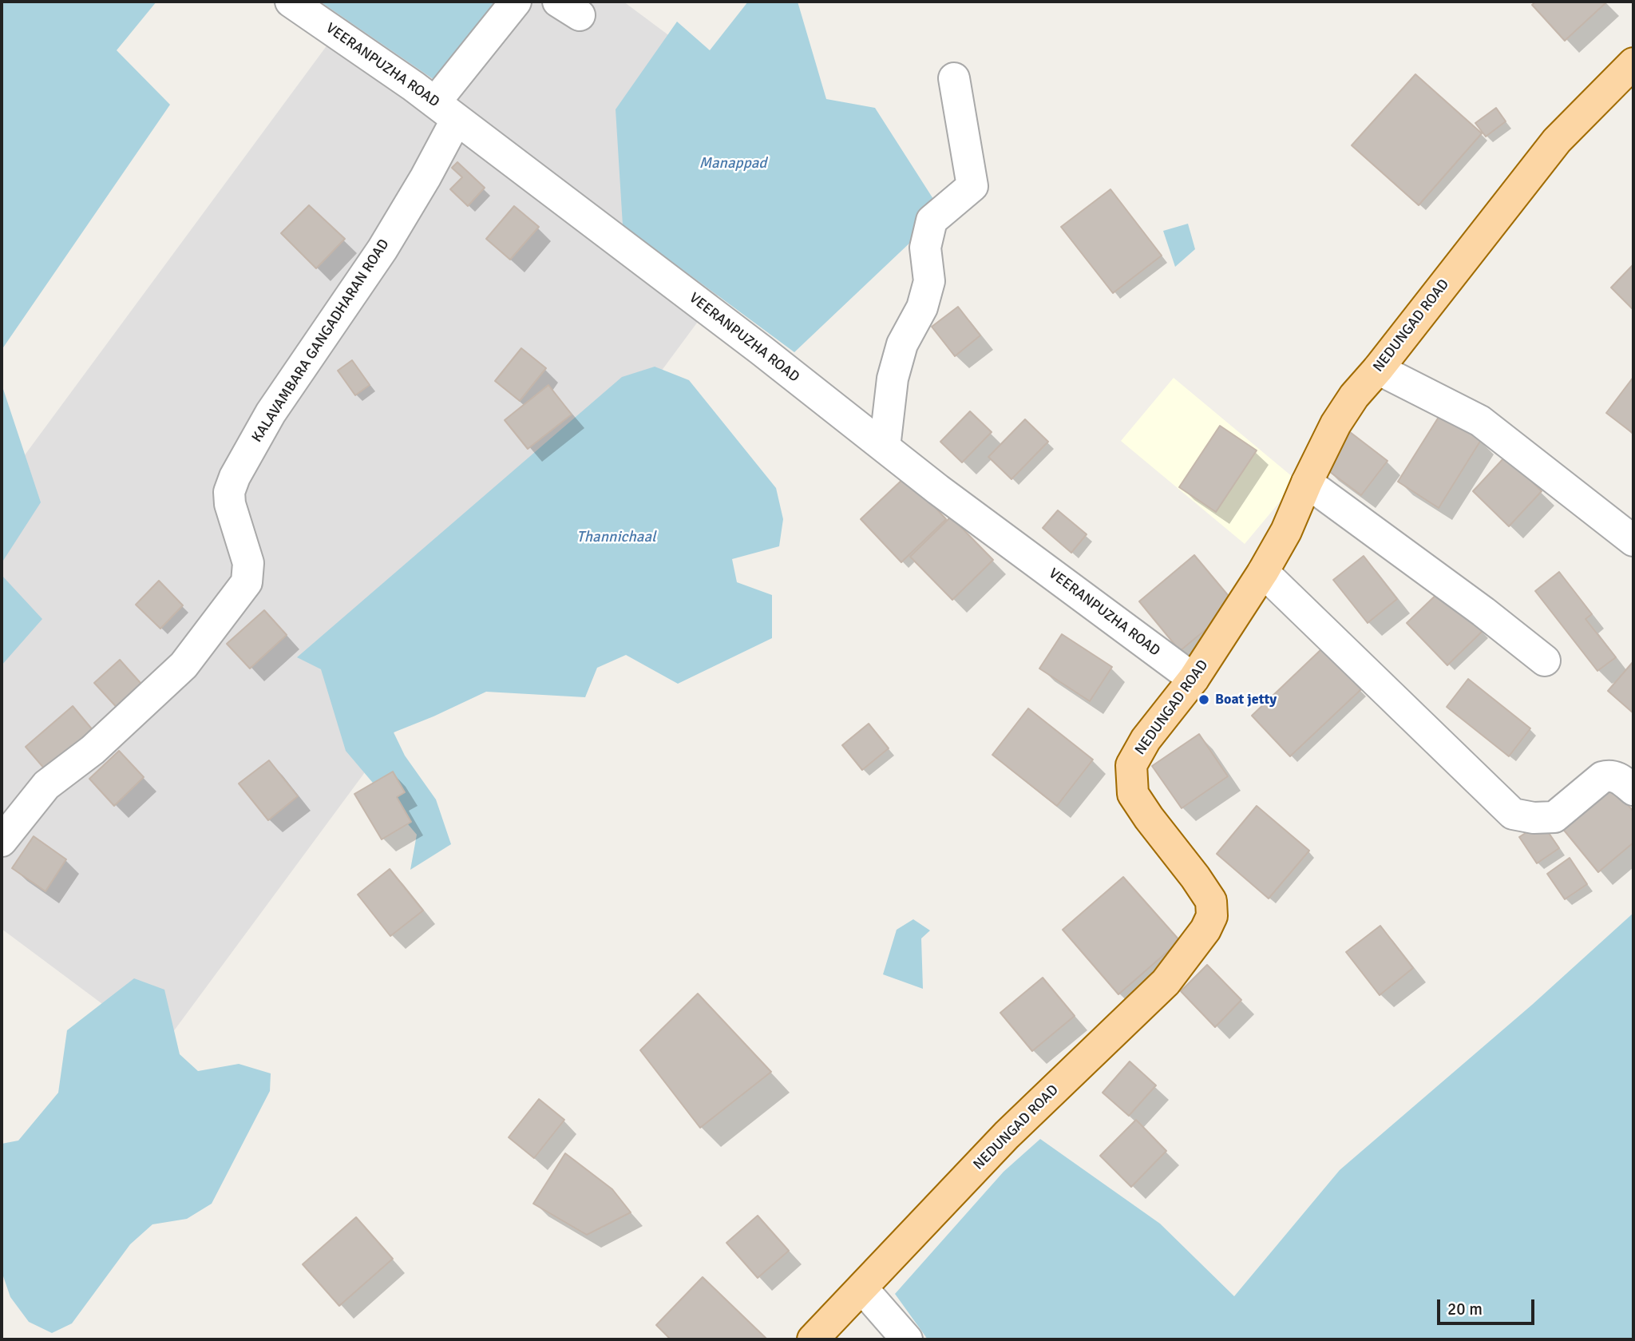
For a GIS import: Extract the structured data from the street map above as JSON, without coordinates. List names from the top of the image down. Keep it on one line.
{"streets":{"main road":["NEDUNGAD ROAD"],"street":["VEERANPUZHA ROAD","KALAVAMBARA GANGADHARAN ROAD"]},"crossings":[["VEERANPUZHA ROAD","NEDUNGAD ROAD"],["VEERANPUZHA ROAD","KALAVAMBARA GANGADHARAN ROAD"]],"water":["Manappad","Thannichaal"],"places":["Boat jetty"],"scale_bar":"20 m"}
